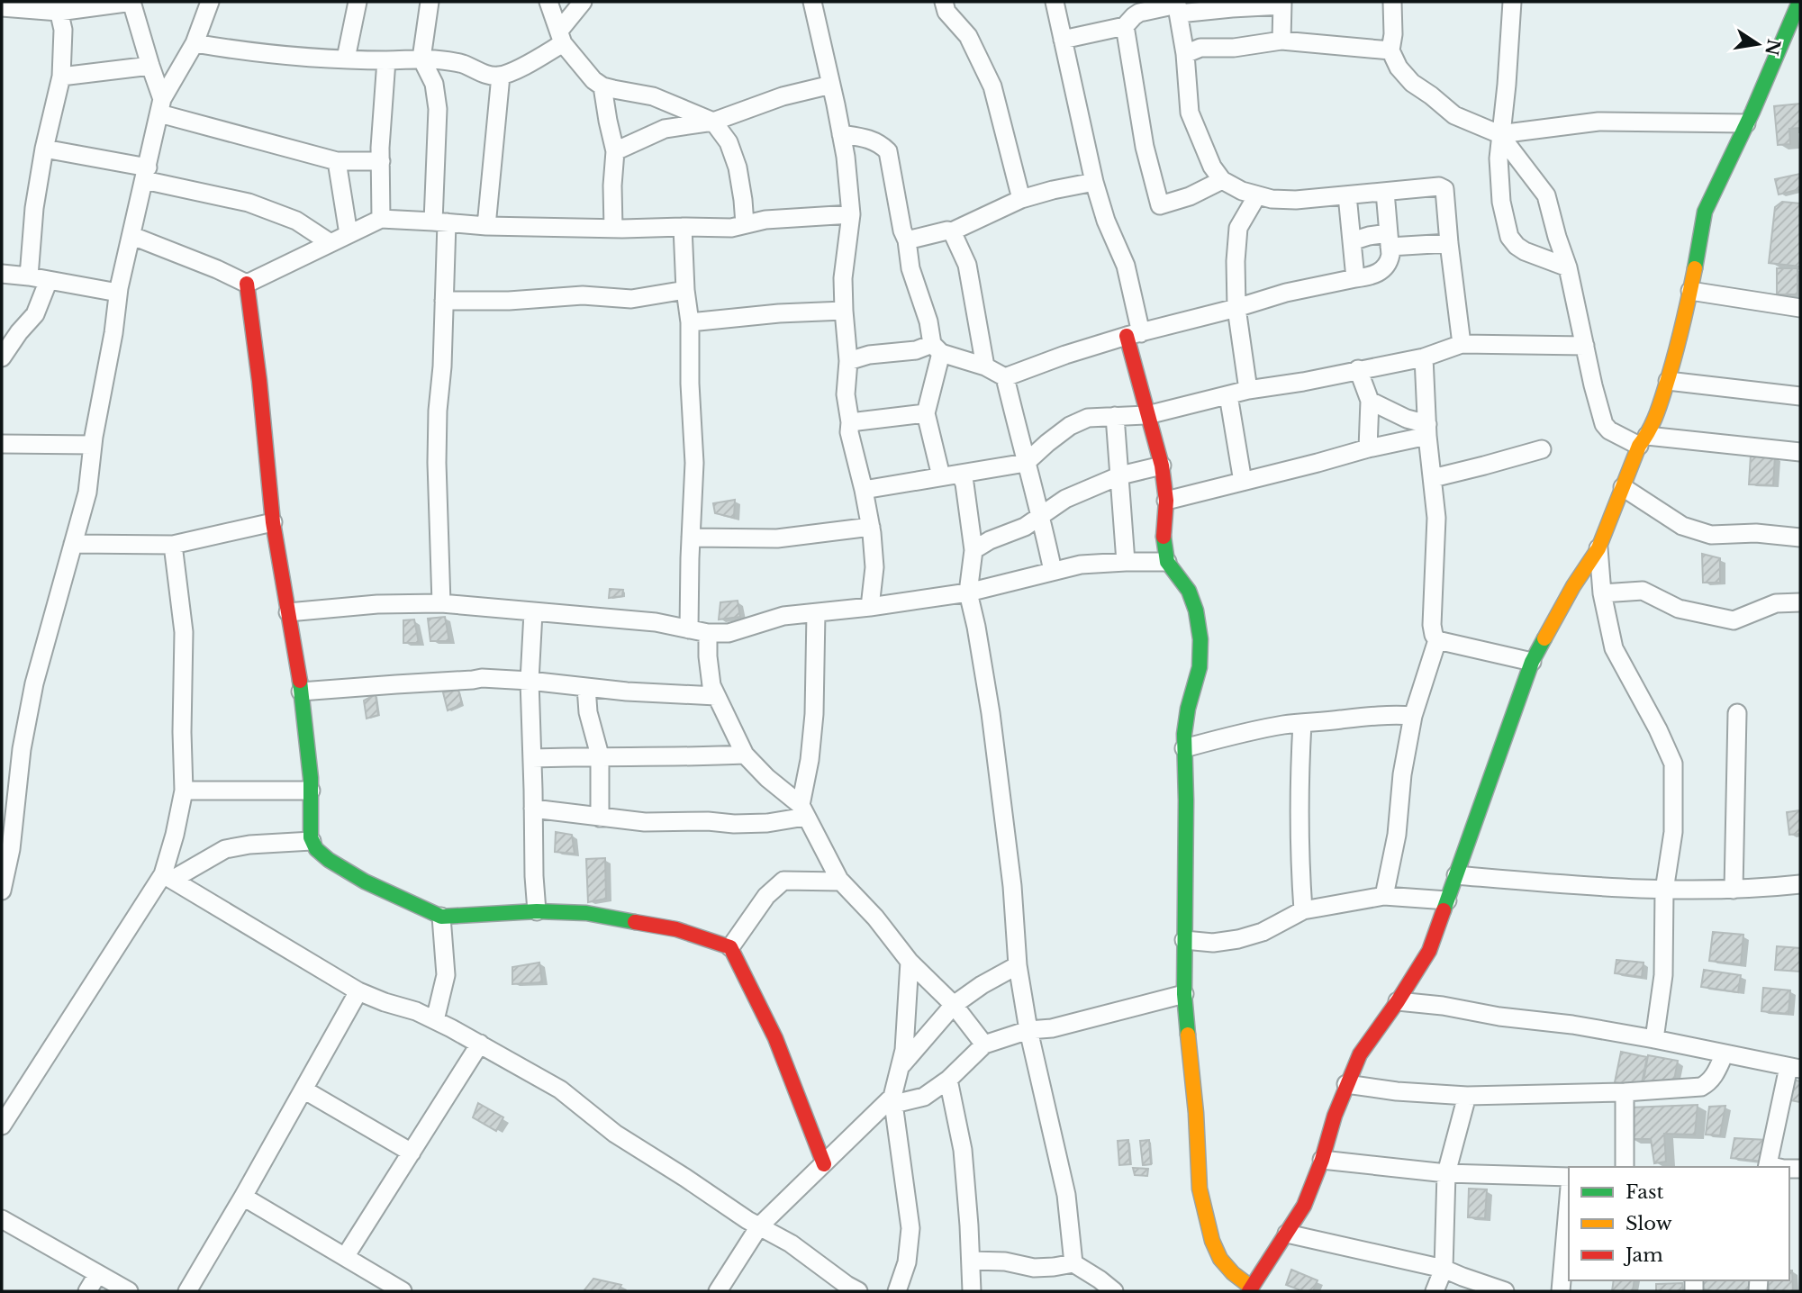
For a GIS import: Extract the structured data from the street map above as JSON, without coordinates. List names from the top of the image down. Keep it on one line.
{"legend":["Fast","Slow","Jam"],"north":"right"}
